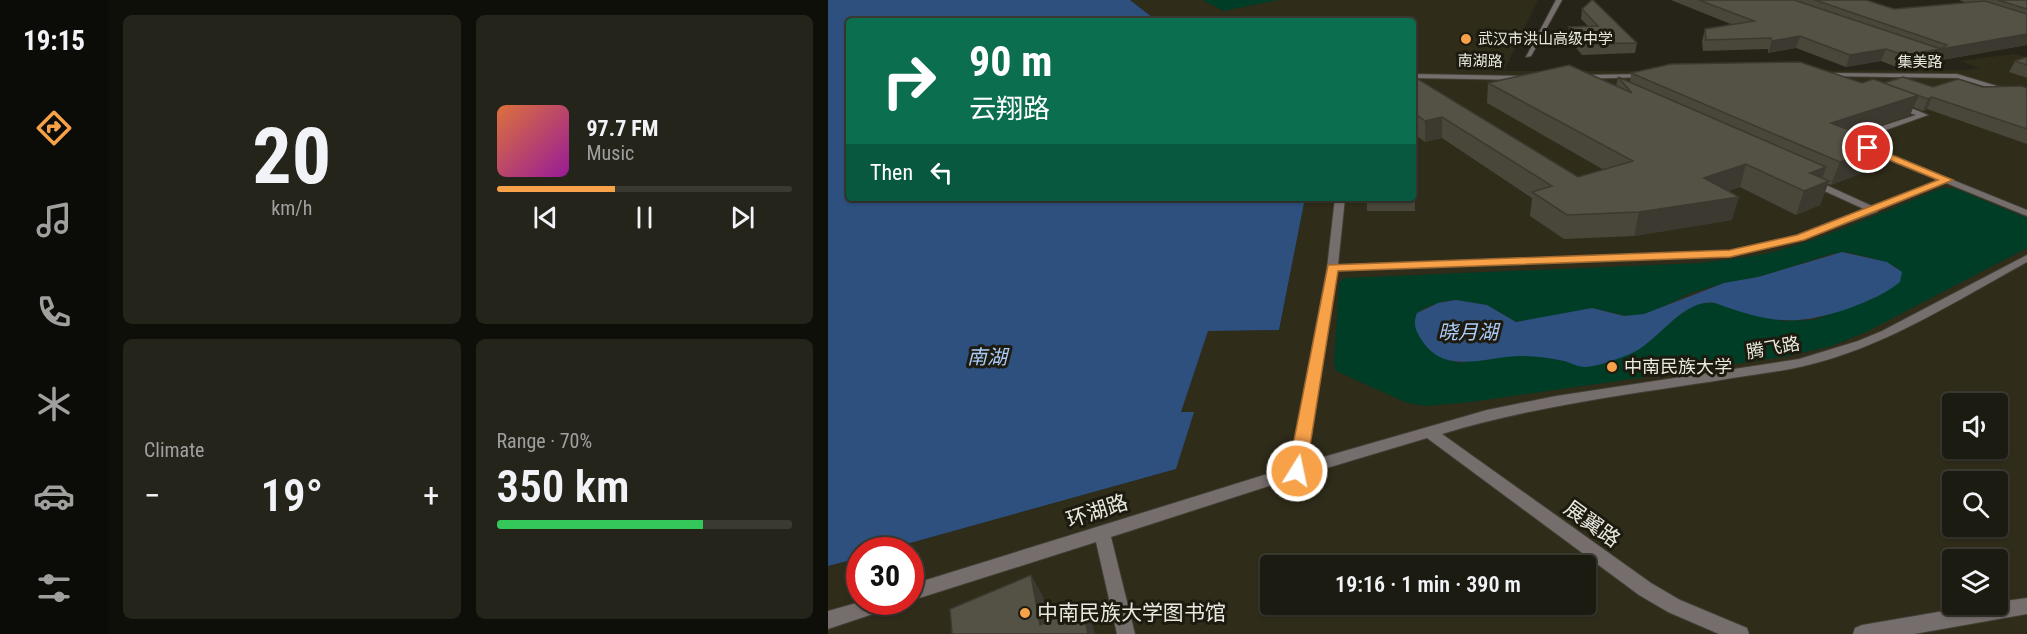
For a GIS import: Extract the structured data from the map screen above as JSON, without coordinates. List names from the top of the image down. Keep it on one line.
{"streets":{"street":["南湖路","集美路","腾飞路","环湖路","展翼路"]},"crossings":[["腾飞路","环湖路"],["腾飞路","展翼路"]],"water":["晓月湖","南湖"],"places":["武汉市洪山高级中学","中南民族大学","中南民族大学图书馆"],"page":{"tabs":"19:15","tile":[["20","km/h"],"Climate",["Range · 70%","350 km"]],"turn":["90 m","云翔路"],"song":["97.7 FM","Music"],"then":"Then","heat":["−","19°","+"],"limit":"30","trip":"19:16 · 1 min · 390 m"}}
